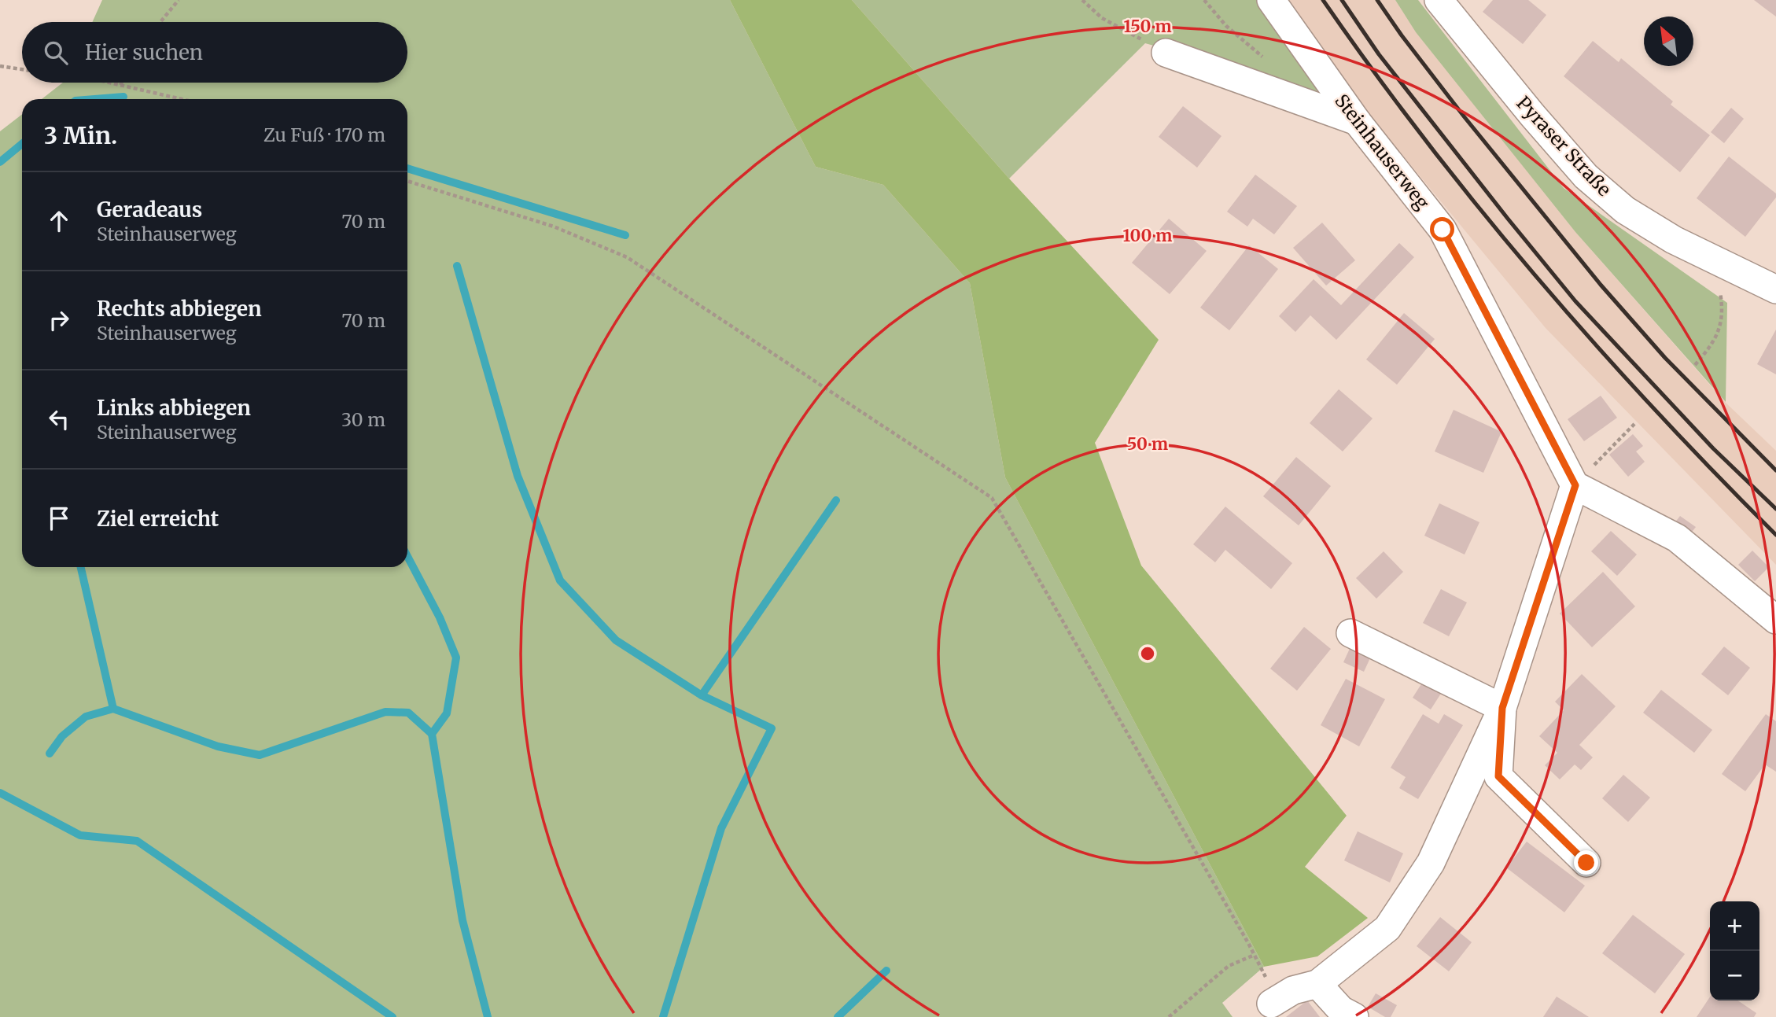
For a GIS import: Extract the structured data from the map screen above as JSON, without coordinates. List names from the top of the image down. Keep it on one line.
{"streets":{"street":["Pyraser Straße","Steinhauserweg"]},"north":"top left","page":{"search":"Hier suchen","heading":["3 Min.","Zu Fuß · 170 m"],"list":[["Geradeaus","Steinhauserweg","70 m"],["Rechts abbiegen","Steinhauserweg","70 m"],["Links abbiegen","Steinhauserweg","30 m"],"Ziel erreicht"],"map_buttons":["+","−"]},"rings":["150 m","100 m","50 m"]}
